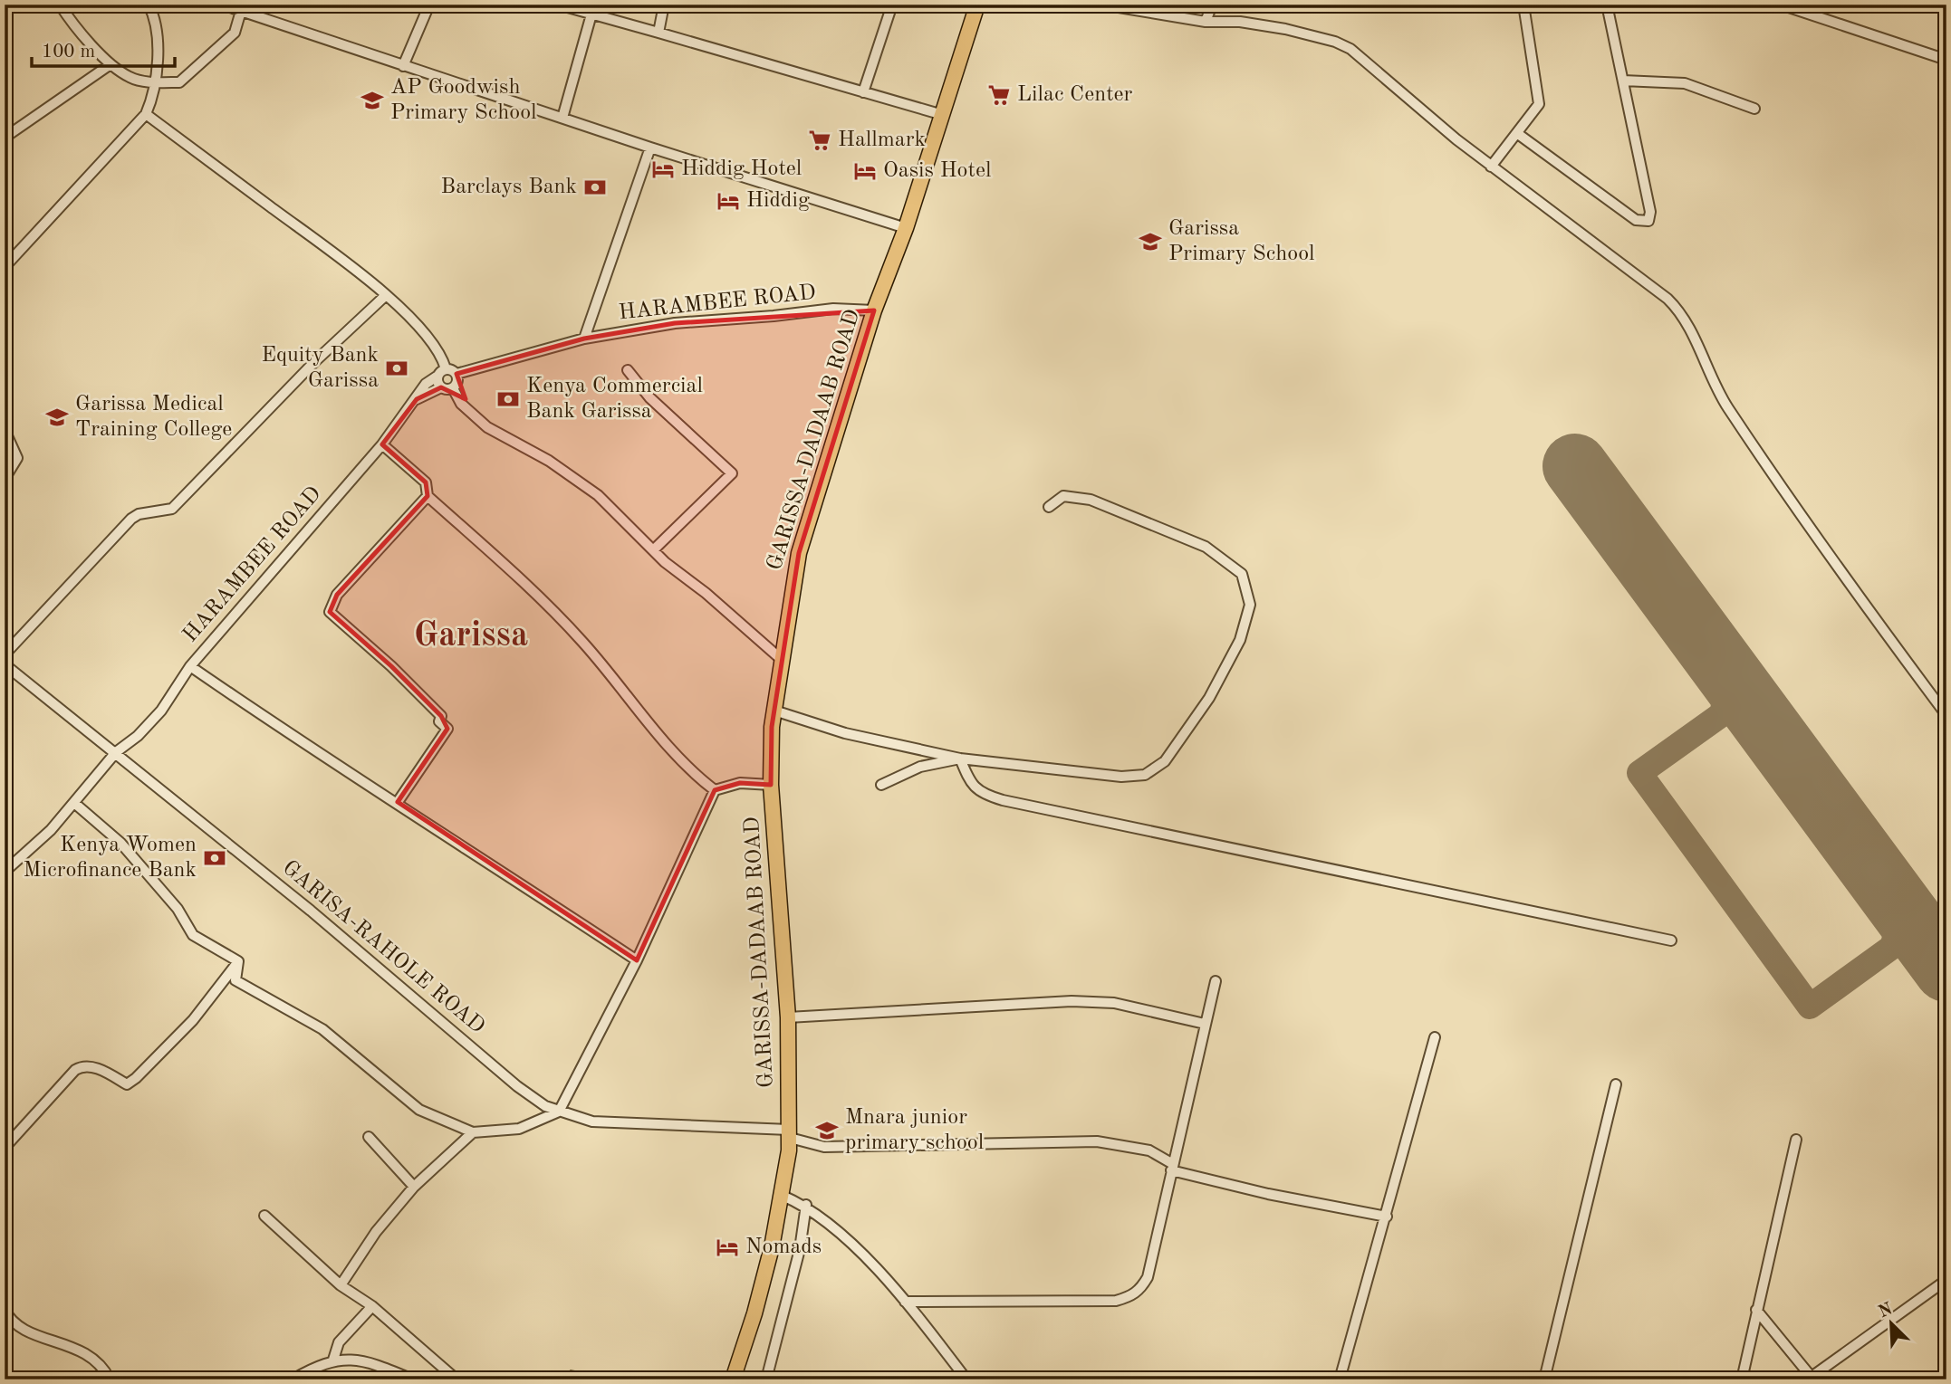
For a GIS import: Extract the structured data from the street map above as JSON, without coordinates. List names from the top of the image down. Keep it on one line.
{"streets":{"highway":["GARISSA-DADAAB ROAD"],"street":["HARAMBEE ROAD","GARISA-RAHOLE ROAD"]},"crossings":[["HARAMBEE ROAD","GARISSA-DADAAB ROAD"],["HARAMBEE ROAD","GARISA-RAHOLE ROAD"],["GARISSA-DADAAB ROAD","GARISA-RAHOLE ROAD"]],"districts":["Garissa"],"places":{"supermarket":["Lilac Center","Hallmark"],"school or university":["AP Goodwish Primary School","Garissa Primary School","Garissa Medical Training College","Mnara junior primary school"],"hotel":["Hiddig Hotel","Oasis Hotel","Hiddig","Nomads"],"bank":["Barclays Bank","Equity Bank Garissa","Kenya Commercial Bank Garissa","Kenya Women Microfinance Bank"]},"scale_bar":"100 m","north":"top left"}
